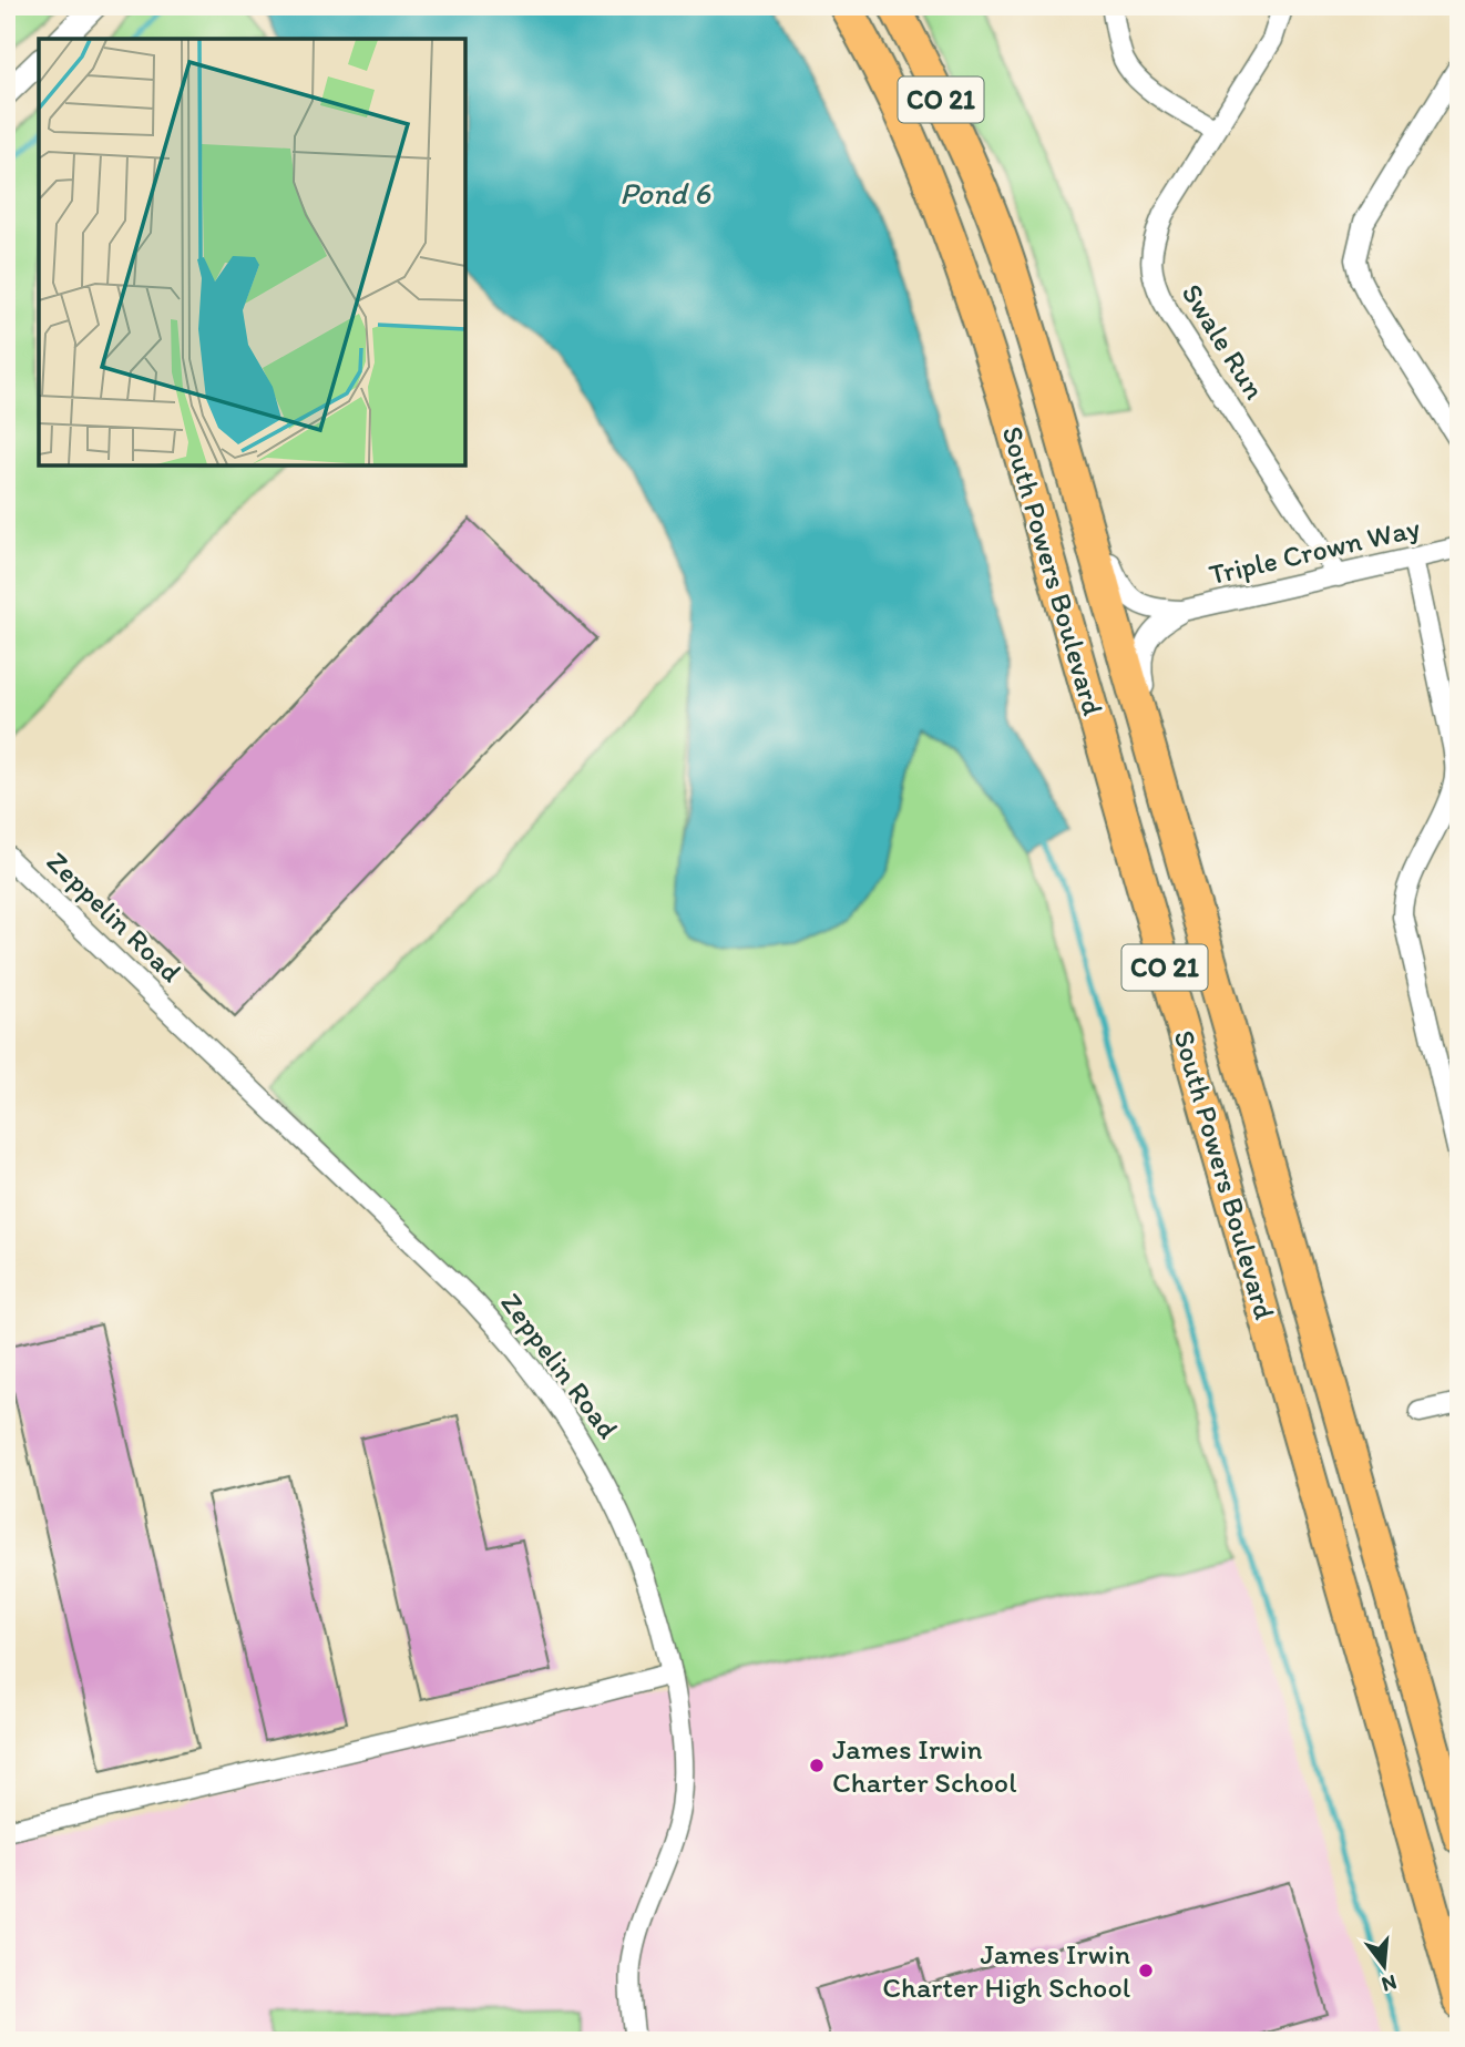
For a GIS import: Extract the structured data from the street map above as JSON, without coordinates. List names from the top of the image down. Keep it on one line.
{"streets":{"highway":["CO 21","South Powers Boulevard"],"street":["Swale Run","Triple Crown Way","Zeppelin Road"]},"crossings":[["Swale Run","Triple Crown Way"],["Triple Crown Way","South Powers Boulevard"]],"water":["Pond 6"],"places":["James Irwin Charter School","James Irwin Charter High School"],"north":"bottom"}
